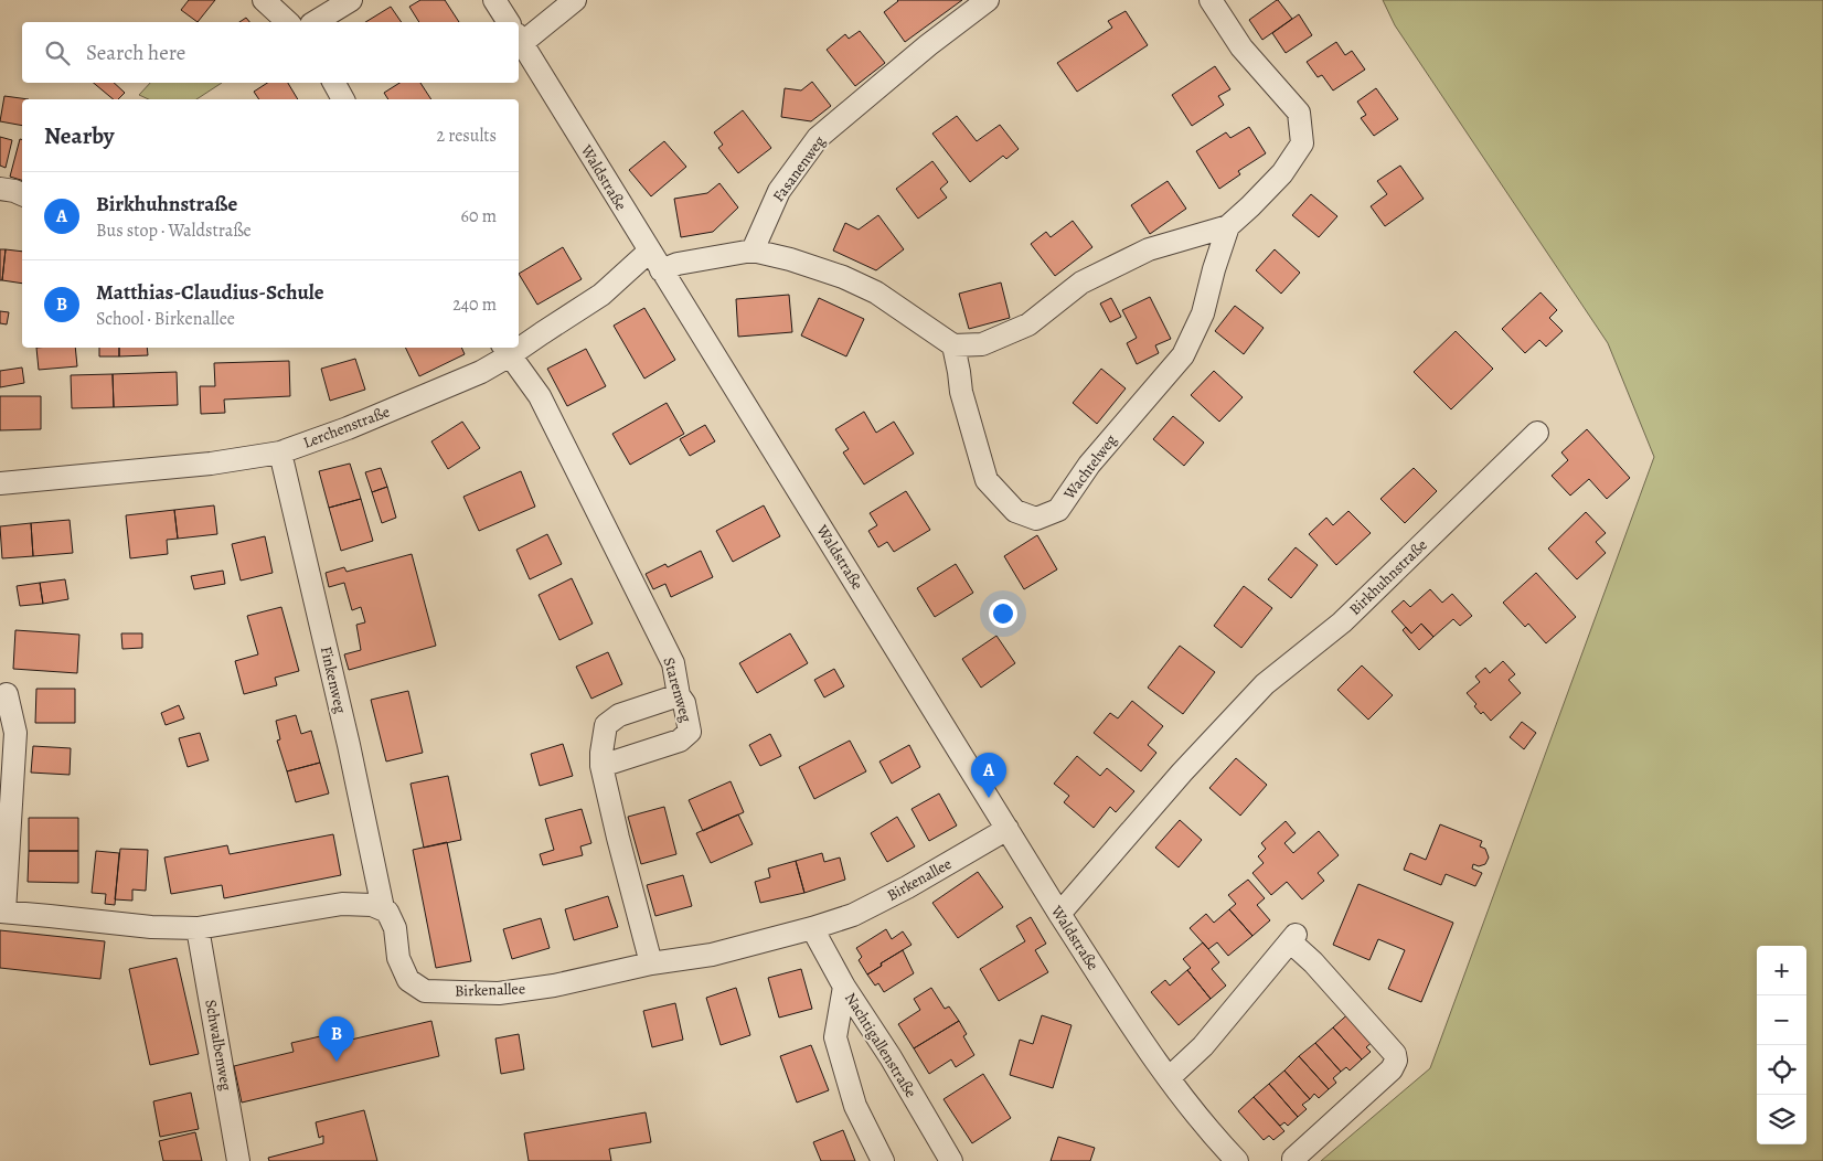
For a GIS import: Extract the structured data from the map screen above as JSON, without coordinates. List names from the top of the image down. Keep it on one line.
{"streets":{"street":["Fasanenweg","Waldstraße","Lerchenstraße","Wachtelweg","Birkhuhnstraße","Finkenweg","Starenweg","Birkenallee","Schwalbenweg","Nachtigallenstraße"]},"crossings":[["Waldstraße","Lerchenstraße"],["Waldstraße","Birkhuhnstraße"],["Waldstraße","Birkenallee"],["Lerchenstraße","Finkenweg"],["Lerchenstraße","Starenweg"],["Finkenweg","Birkenallee"],["Birkenallee","Nachtigallenstraße"]],"page":{"search":"Search here","heading":["Nearby","2 results"],"list":[{"mark":"A","name":"Birkhuhnstraße","note":"Bus stop · Waldstraße","value":"60 m"},{"mark":"B","name":"Matthias-Claudius-Schule","note":"School · Birkenallee","value":"240 m"}],"pins":["A","B"],"map_buttons":["+","−"]}}
